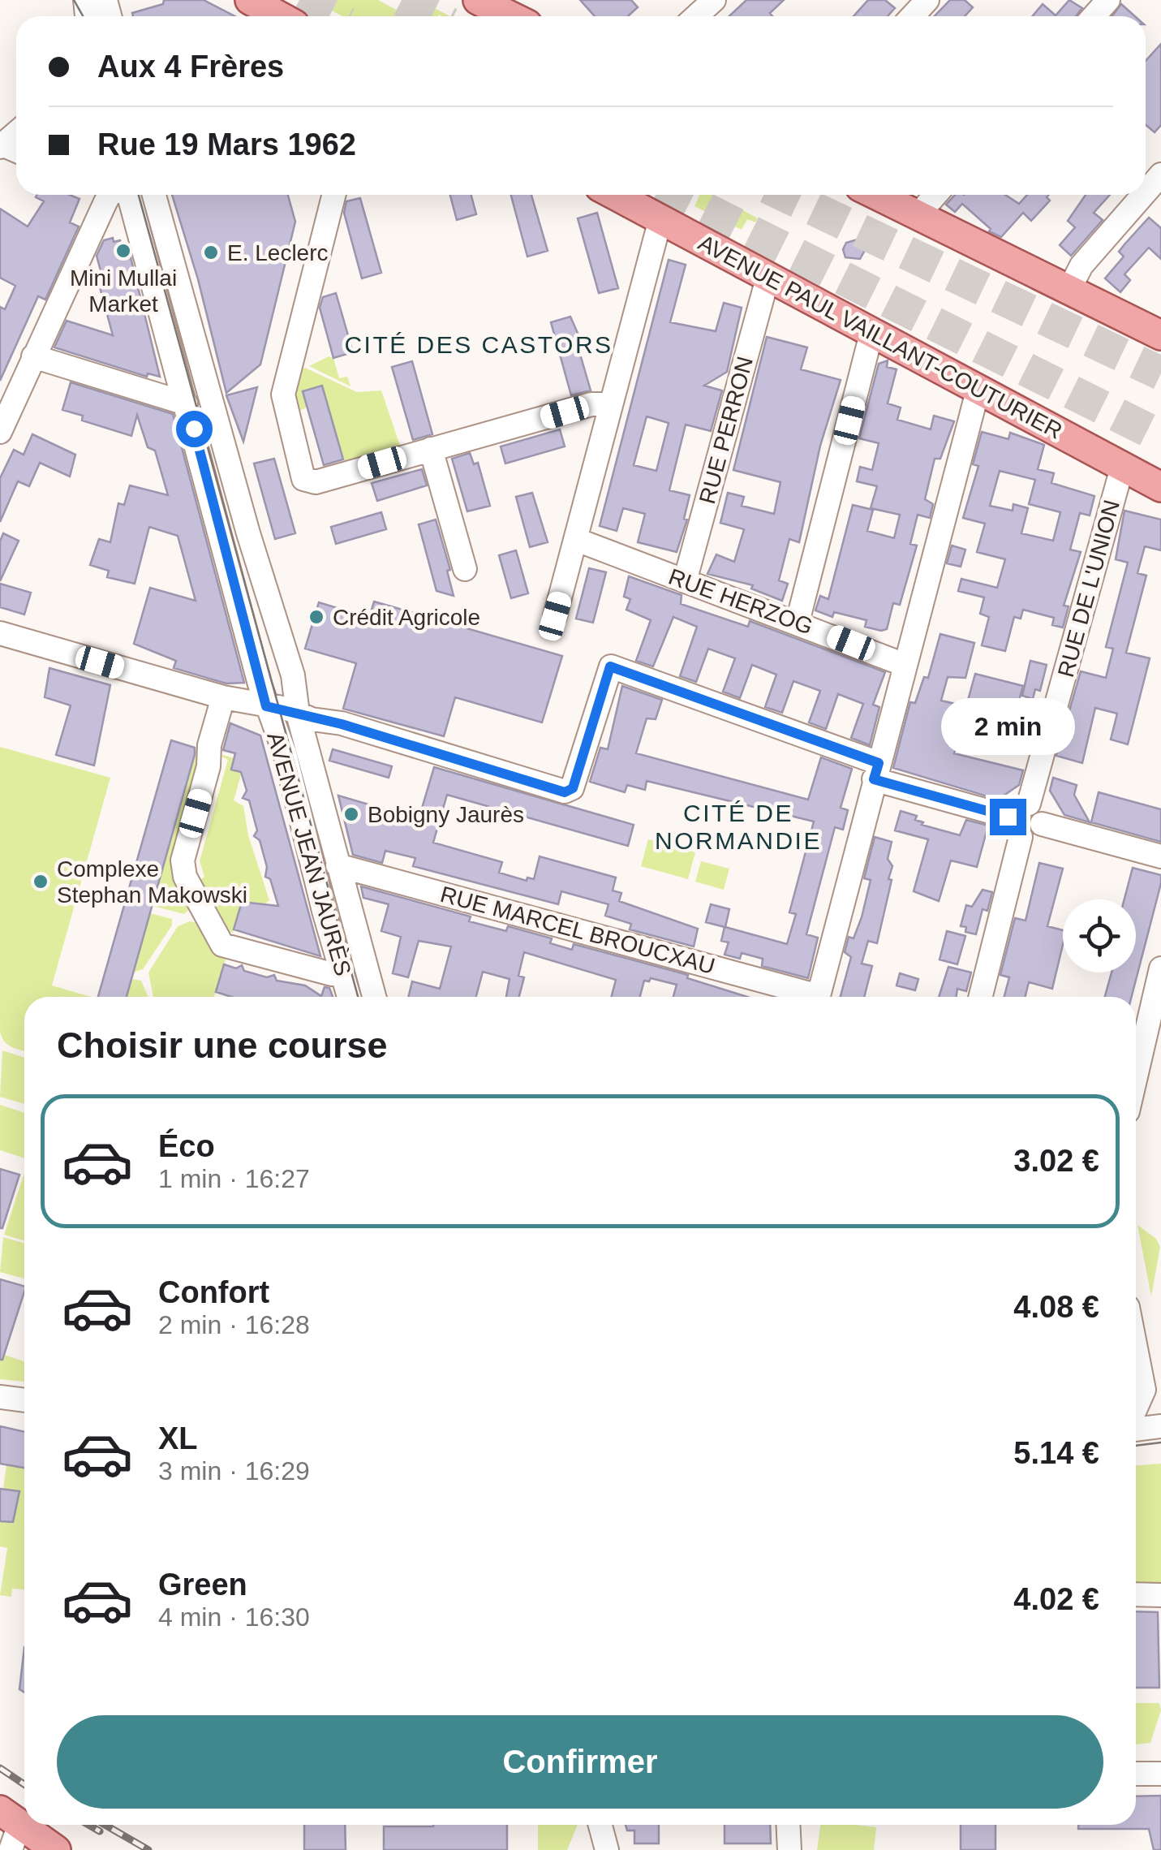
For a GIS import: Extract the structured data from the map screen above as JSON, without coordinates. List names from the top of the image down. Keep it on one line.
{"streets":{"main road":["AVENUE PAUL VAILLANT-COUTURIER"],"street":["RUE PERRON","RUE DE L'UNION","RUE HERZOG","AVENUE JEAN JAURÈS","RUE MARCEL BROUCXAU"]},"crossings":[["AVENUE PAUL VAILLANT-COUTURIER","RUE PERRON"],["AVENUE PAUL VAILLANT-COUTURIER","RUE DE L'UNION"],["RUE PERRON","RUE HERZOG"],["AVENUE JEAN JAURÈS","RUE MARCEL BROUCXAU"]],"districts":["CITÉ DES CASTORS","CITÉ DE NORMANDIE"],"places":["Mini Mullai Market","E. Leclerc","Crédit Agricole","Bobigny Jaurès","Complexe Stephan Makowski"],"page":{"banner":["Aux 4 Frères","Rue 19 Mars 1962"],"bubble":"2 min","heading":"Choisir une course","list":[{"name":"Éco","note":"1 min · 16:27","value":"3.02 €"},{"name":"Confort","note":"2 min · 16:28","value":"4.08 €"},{"name":"XL","note":"3 min · 16:29","value":"5.14 €"},{"name":"Green","note":"4 min · 16:30","value":"4.02 €"}],"buttons":"Confirmer"}}
